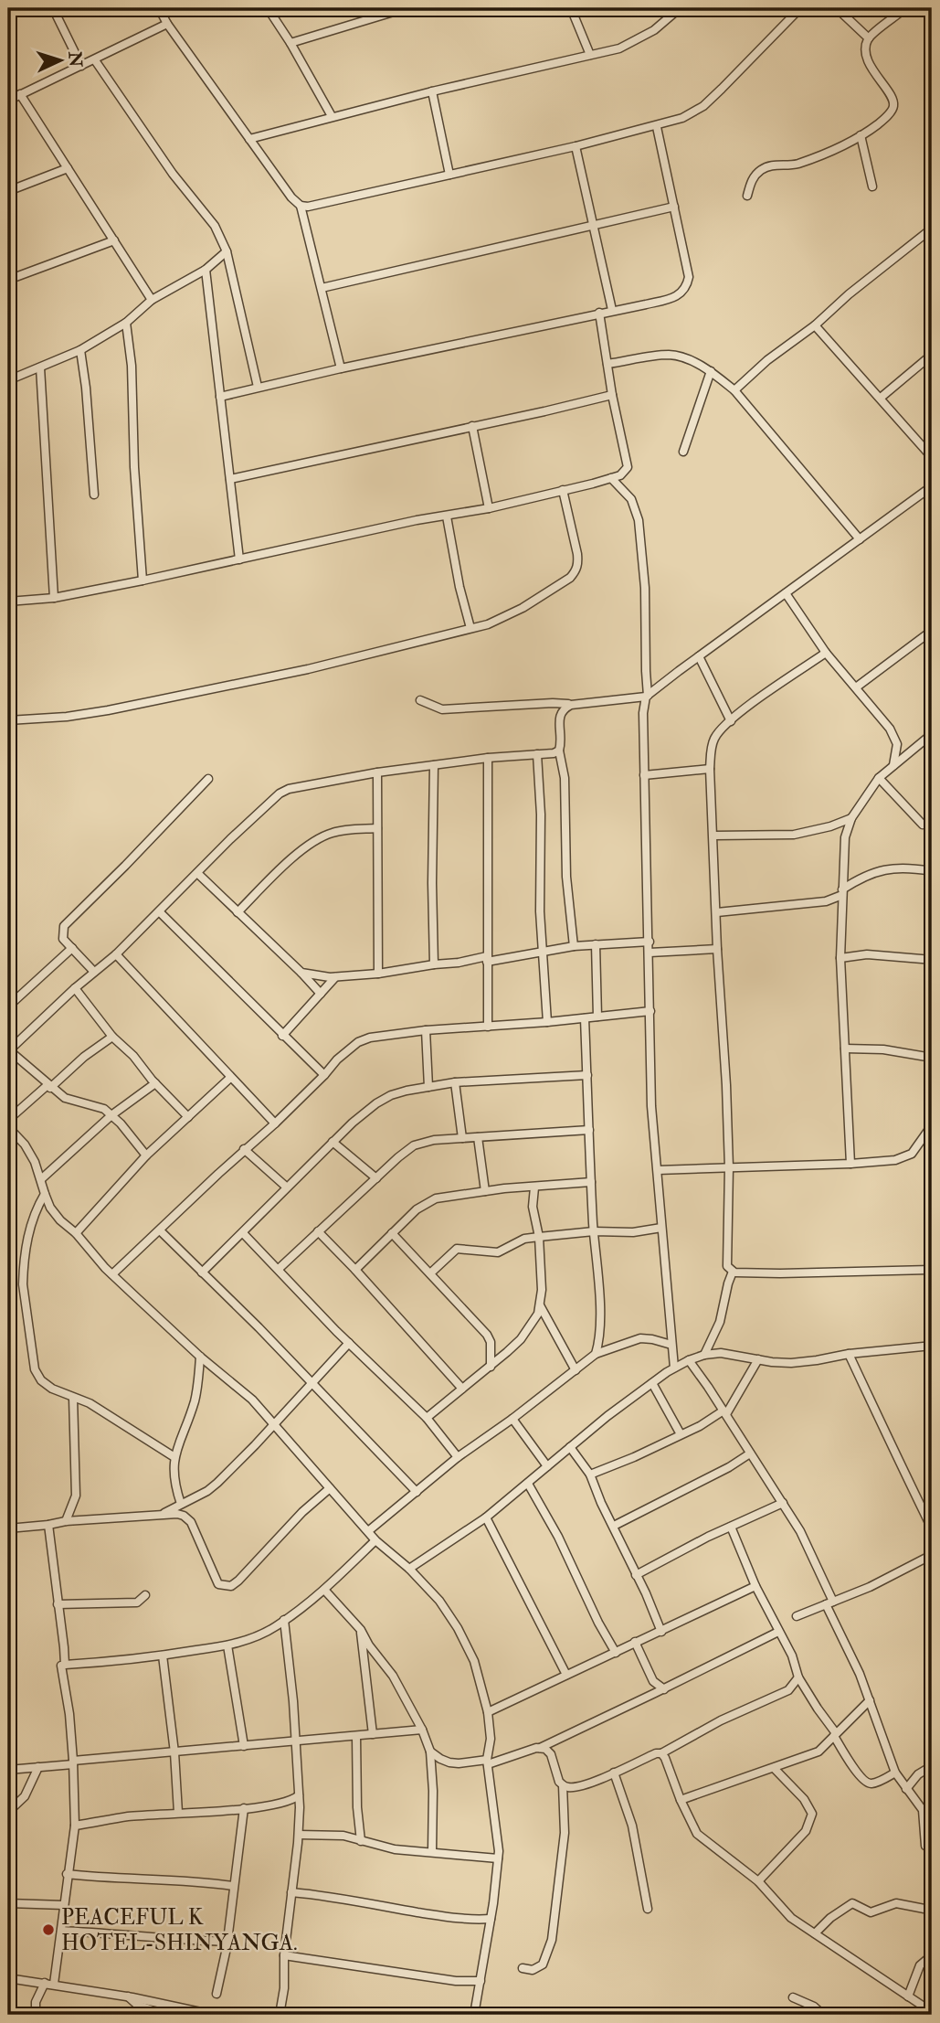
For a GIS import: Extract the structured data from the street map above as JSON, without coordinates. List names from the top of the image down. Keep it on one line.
{"places":["PEACEFUL K HOTEL-SHINYANGA."],"north":"right"}
